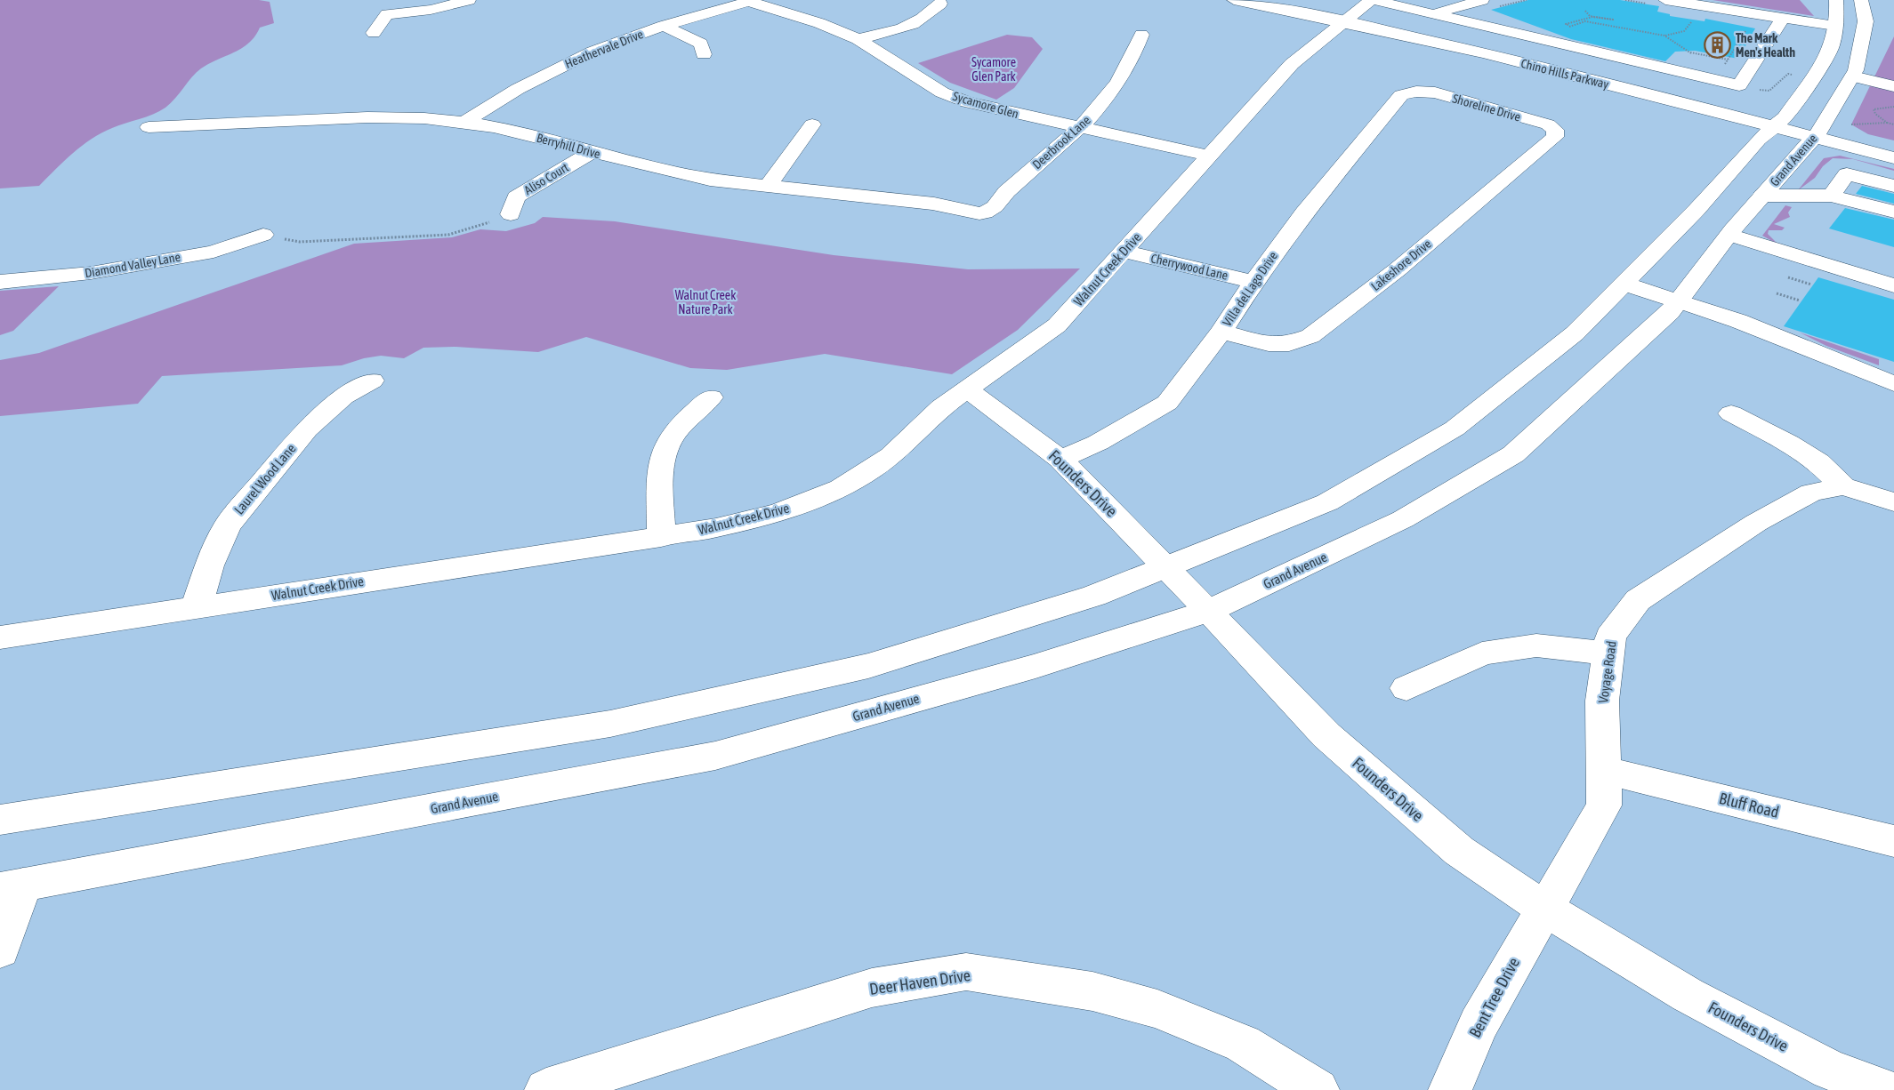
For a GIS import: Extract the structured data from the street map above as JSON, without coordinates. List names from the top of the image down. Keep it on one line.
{"streets":{"street":["Heathervale Drive","Chino Hills Parkway","Sycamore Glen","Shoreline Drive","Deerbrook Lane","Berryhill Drive","Grand Avenue","Aliso Court","Diamond Valley Lane","Lakeshore Drive","Cherrywood Lane","Walnut Creek Drive","Villa del Lago Drive","Laurel Wood Lane","Founders Drive","Voyage Road","Bluff Road","Deer Haven Drive","Bent Tree Drive"]},"crossings":[["Heathervale Drive","Sycamore Glen"],["Heathervale Drive","Berryhill Drive"],["Chino Hills Parkway","Grand Avenue"],["Chino Hills Parkway","Walnut Creek Drive"],["Sycamore Glen","Deerbrook Lane"],["Sycamore Glen","Walnut Creek Drive"],["Shoreline Drive","Lakeshore Drive"],["Shoreline Drive","Villa del Lago Drive"],["Deerbrook Lane","Berryhill Drive"],["Berryhill Drive","Aliso Court"],["Grand Avenue","Founders Drive"],["Lakeshore Drive","Villa del Lago Drive"],["Cherrywood Lane","Walnut Creek Drive"],["Cherrywood Lane","Villa del Lago Drive"],["Walnut Creek Drive","Laurel Wood Lane"],["Walnut Creek Drive","Founders Drive"],["Villa del Lago Drive","Founders Drive"],["Founders Drive","Voyage Road"],["Founders Drive","Bent Tree Drive"],["Voyage Road","Bluff Road"],["Voyage Road","Bent Tree Drive"]],"parks":["Sycamore Glen Park","Walnut Creek Nature Park"],"places":{"building":["The Mark Men's Health"]}}
